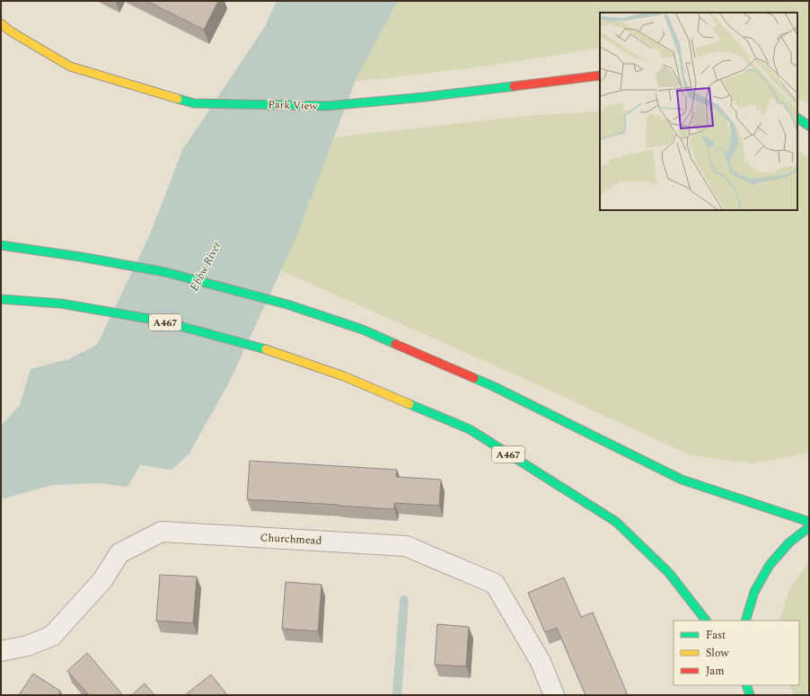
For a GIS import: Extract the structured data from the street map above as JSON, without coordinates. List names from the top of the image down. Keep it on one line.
{"streets":{"main road":["Park View","A467"],"street":["Churchmead"]},"water":["Ebbw River"],"legend":["Fast","Slow","Jam"]}
